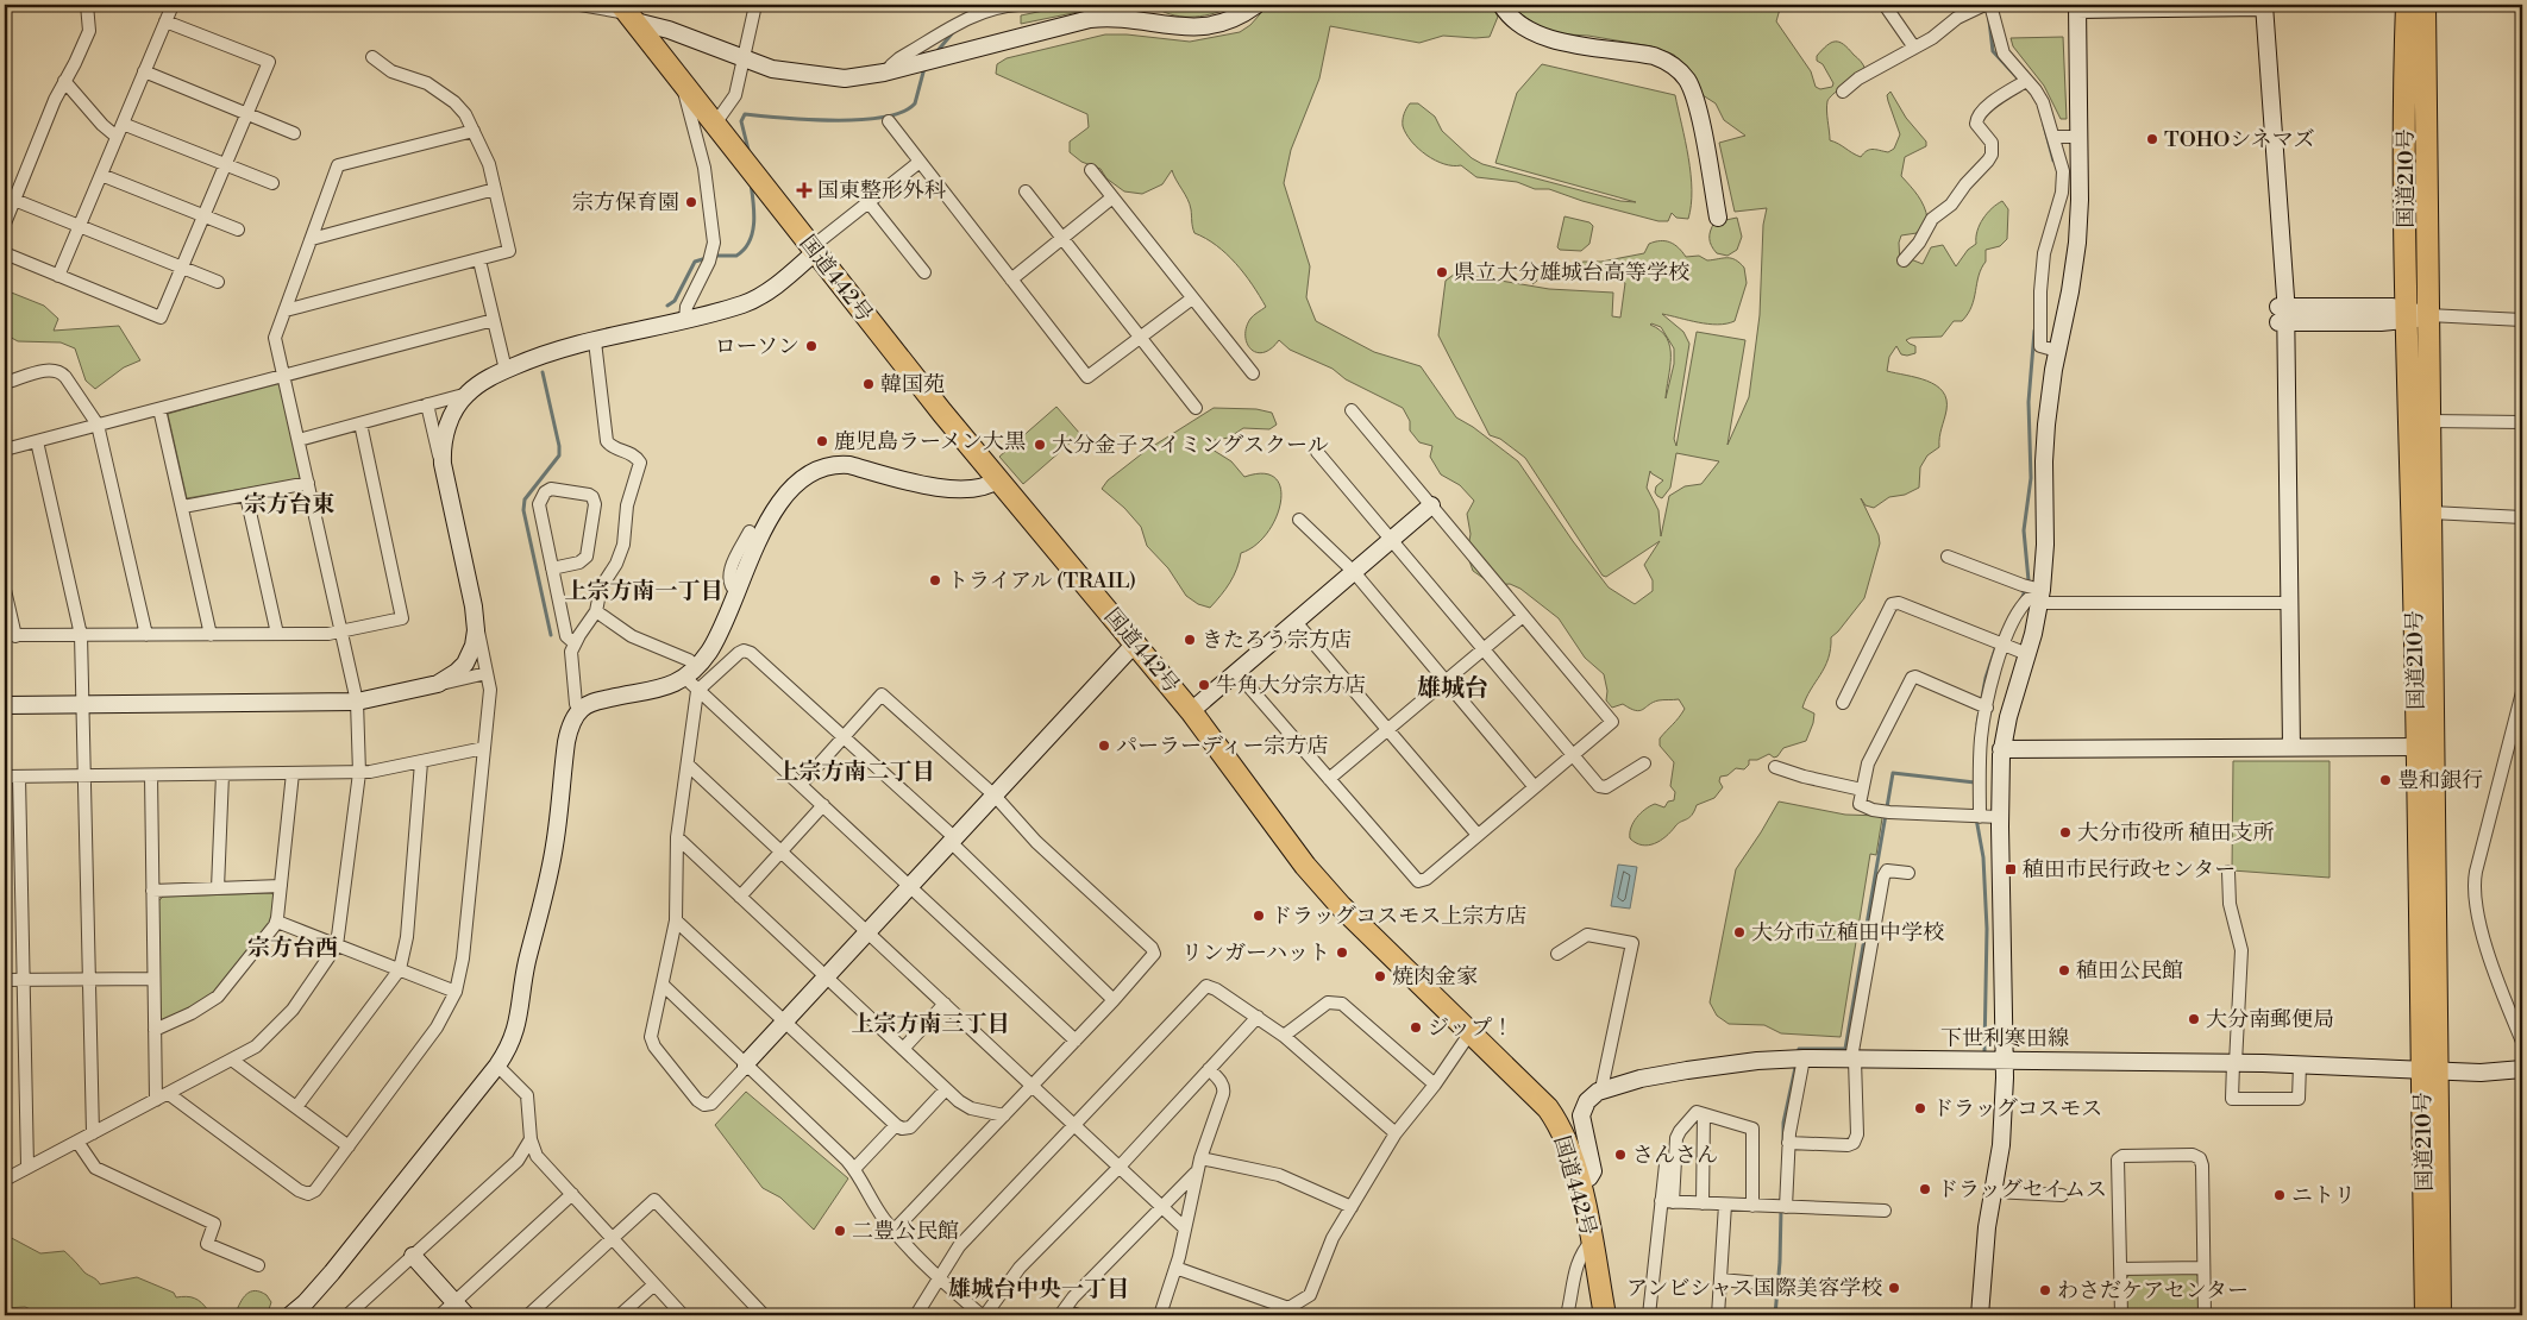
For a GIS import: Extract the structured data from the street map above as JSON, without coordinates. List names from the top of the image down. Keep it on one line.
{"streets":{"highway":["国道210号","国道442号"],"street":["下世利寒田線"]},"crossings":[["国道210号","下世利寒田線"]],"districts":["宗方台東","上宗方南一丁目","雄城台","上宗方南二丁目","宗方台西","上宗方南三丁目","雄城台中央一丁目"],"places":{"other":["TOHOシネマズ","宗方保育園","県立大分雄城台高等学校","ローソン","韓国苑","鹿児島ラーメン大黒","大分金子スイミングスクール","トライアル (TRAIL)","きたろう宗方店","牛角大分宗方店","パーラーディー宗方店","豊和銀行","大分市役所 稙田支所","ドラッグコスモス上宗方店","大分市立稙田中学校","リンガーハット","稙田公民館","焼肉金家","大分南郵便局","ジップ！","ドラッグコスモス","さんさん","ドラッグセイムス","ニトリ","二豊公民館","アンビシャス国際美容学校","わさだケアセンター"],"health":["国東整形外科"],"transit":["稙田市民行政センター"]}}
